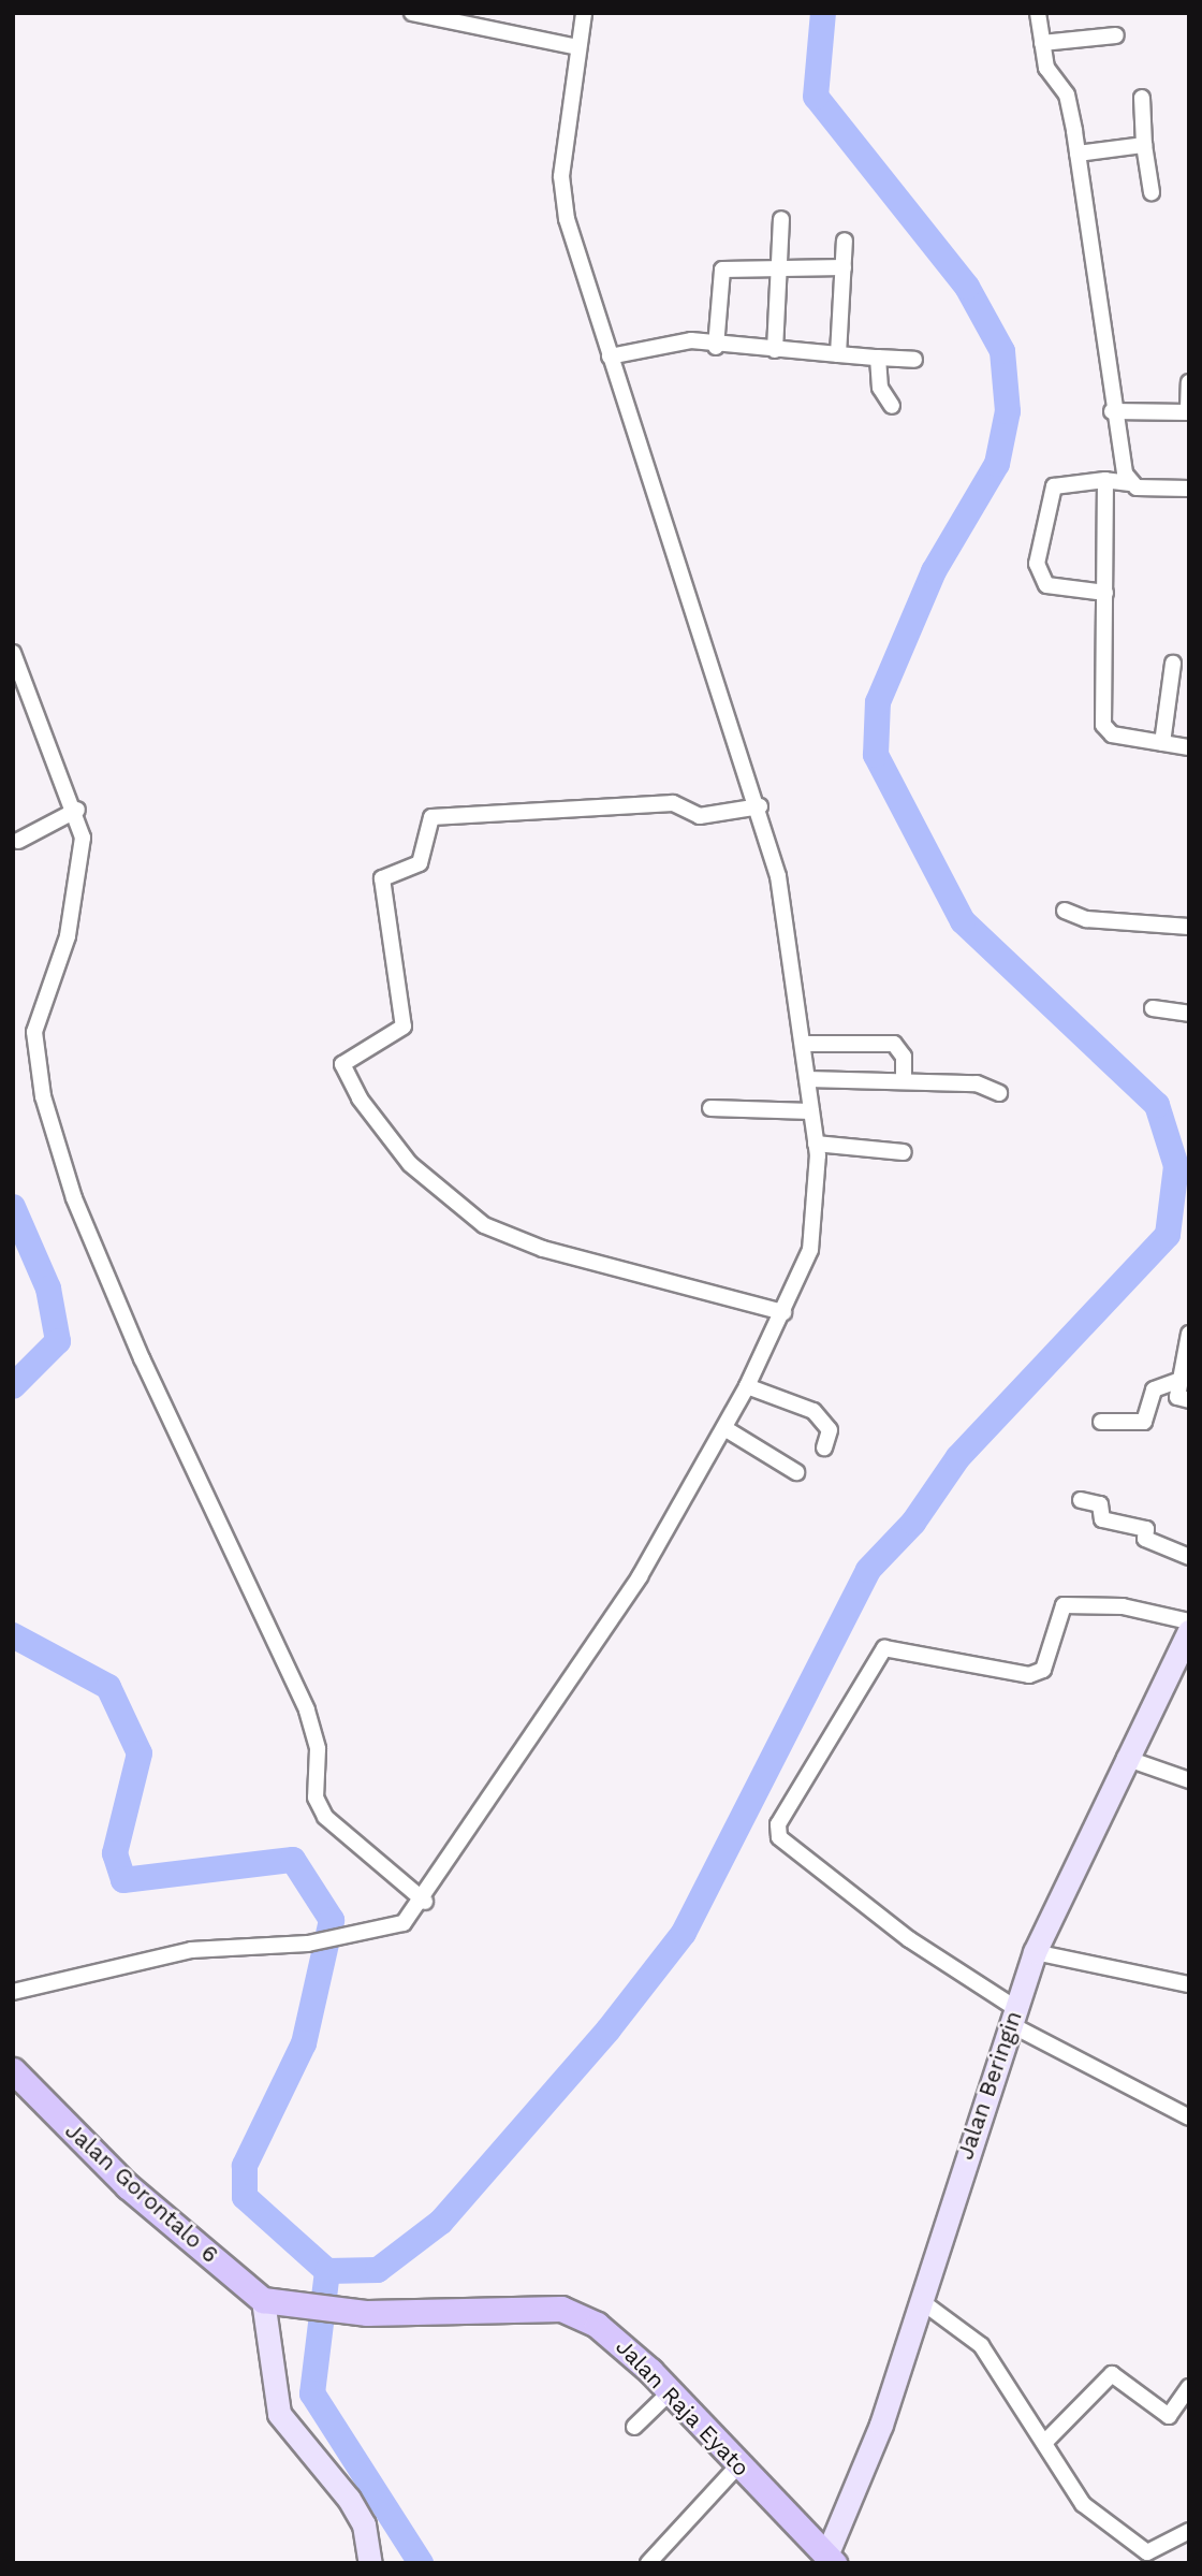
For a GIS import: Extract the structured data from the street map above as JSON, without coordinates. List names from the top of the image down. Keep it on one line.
{"streets":{"main road":["Jalan Gorontalo 6","Jalan Raja Eyato"],"street":["Jalan Beringin"]},"crossings":[["Jalan Beringin","Jalan Raja Eyato"],["Jalan Gorontalo 6","Jalan Raja Eyato"]]}
